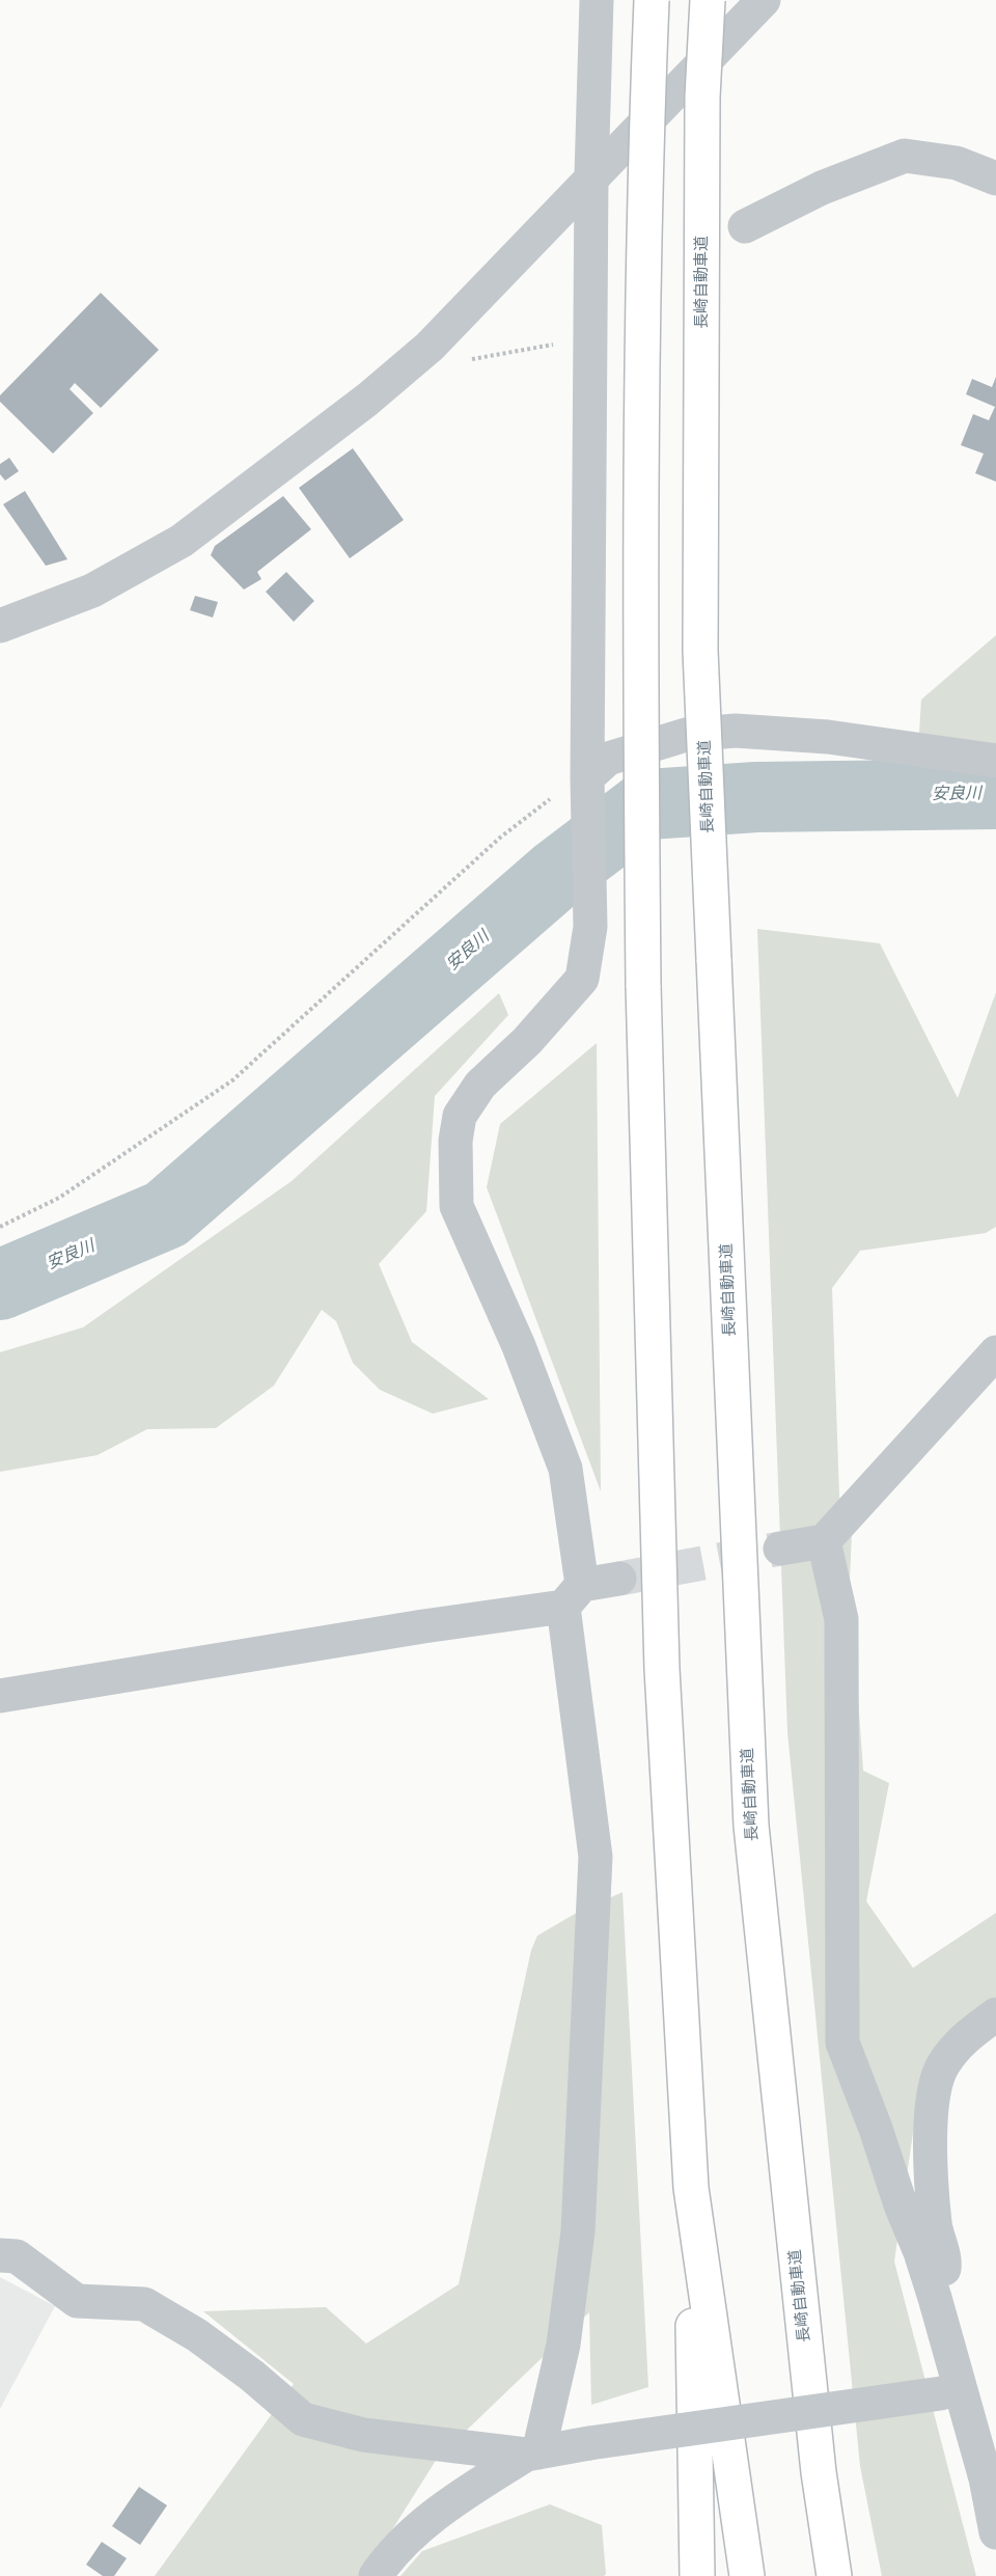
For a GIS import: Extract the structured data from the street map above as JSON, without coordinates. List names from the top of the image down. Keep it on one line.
{"streets":{"highway":["長崎自動車道"]},"water":["安良川"]}
